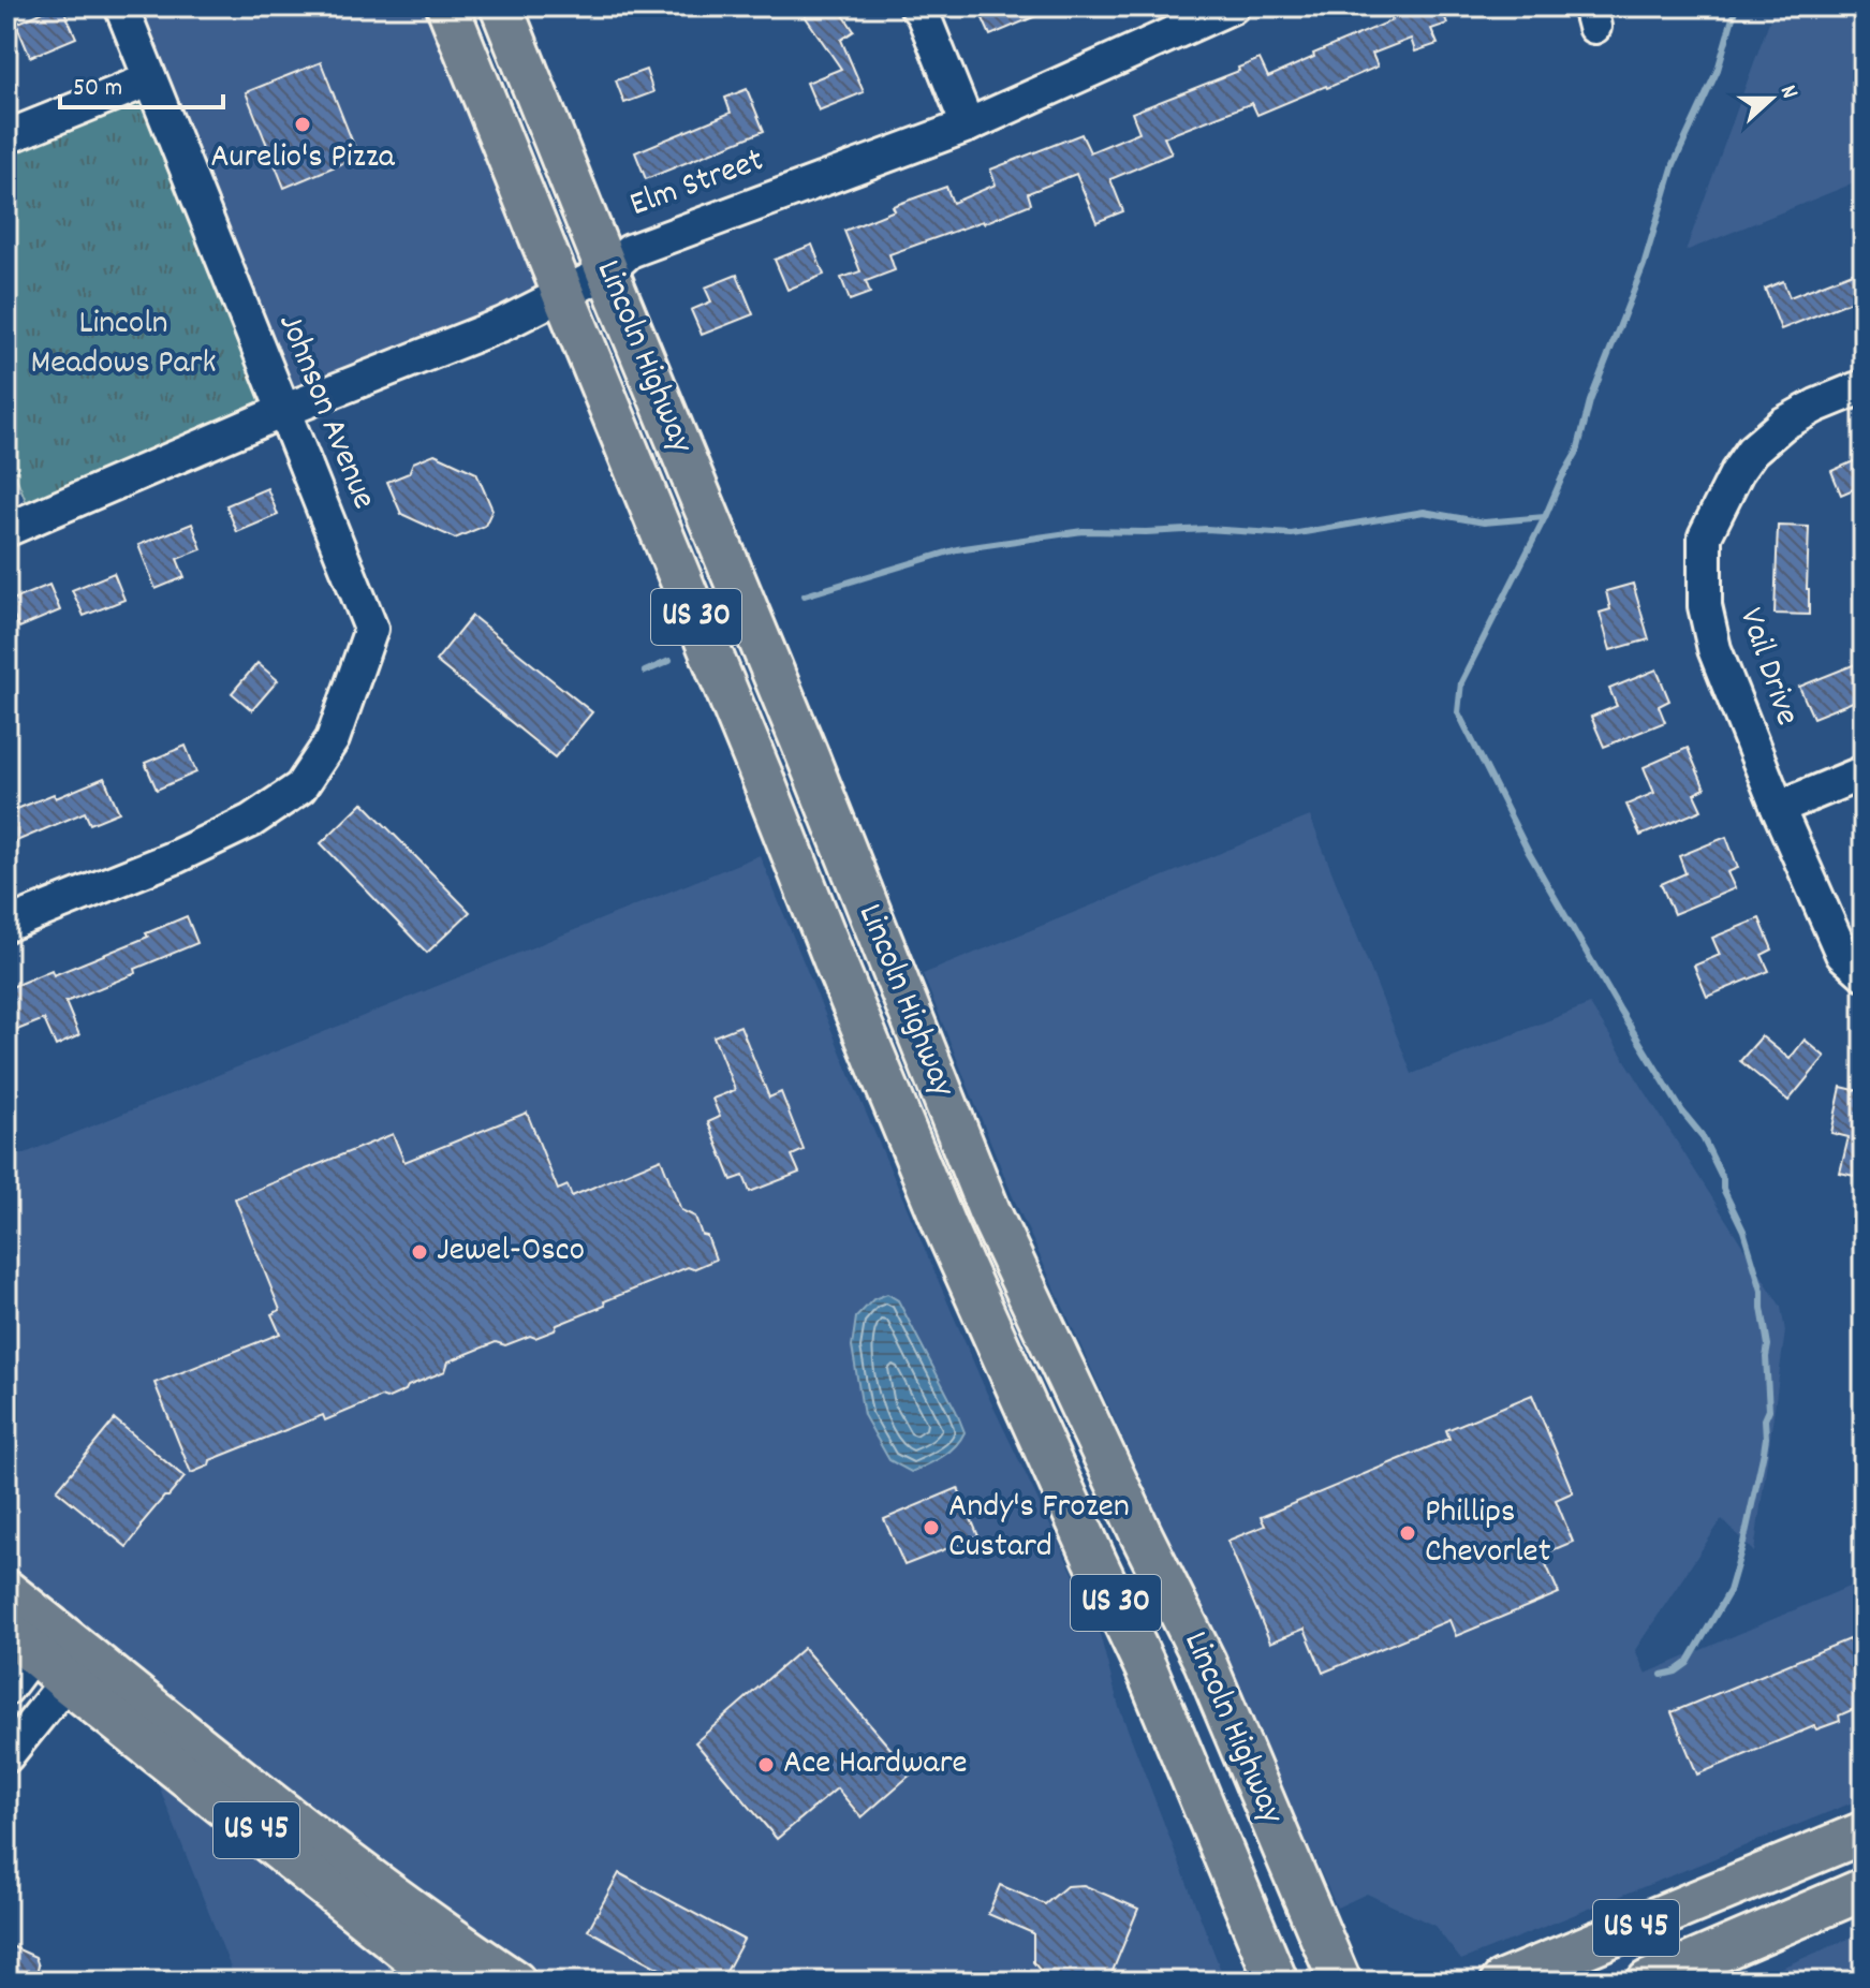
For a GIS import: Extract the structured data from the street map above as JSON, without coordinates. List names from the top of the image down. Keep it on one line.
{"streets":{"main road":["Lincoln Highway","US 30","US 45"],"street":["Elm Street","Johnson Avenue","Vail Drive"]},"crossings":[["Elm Street","Lincoln Highway"],["Elm Street","Johnson Avenue"]],"parks":["Lincoln Meadows Park"],"places":["Aurelio's Pizza","Jewel-Osco","Andy's Frozen Custard","Phillips Chevorlet","Ace Hardware"],"scale_bar":"50 m","north":"right"}
